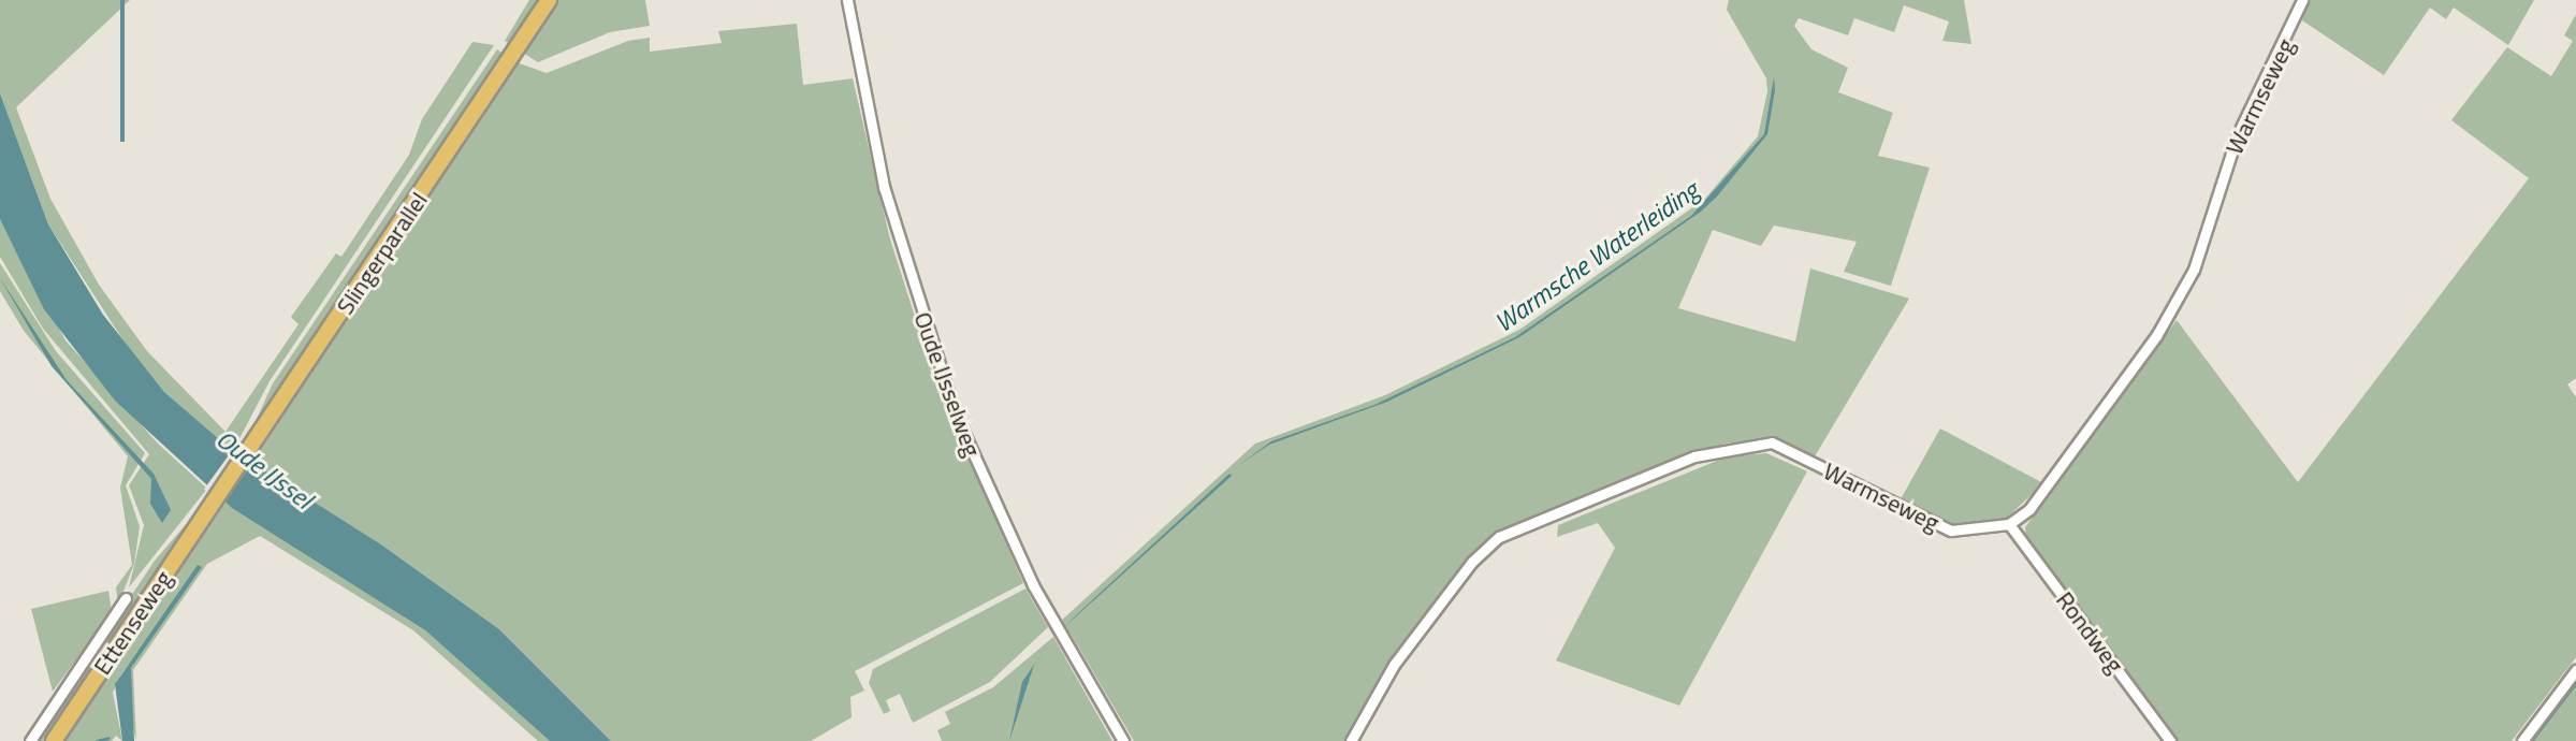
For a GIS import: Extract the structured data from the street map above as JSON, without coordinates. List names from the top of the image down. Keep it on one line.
{"streets":{"main road":["Slingerparallel","Ettenseweg"],"street":["Warmseweg","Oude IJsselweg","Rondweg"]},"crossings":[["Warmseweg","Rondweg"],["Slingerparallel","Ettenseweg"]],"water":["Warmsche Waterleiding","Oude IJssel"]}
